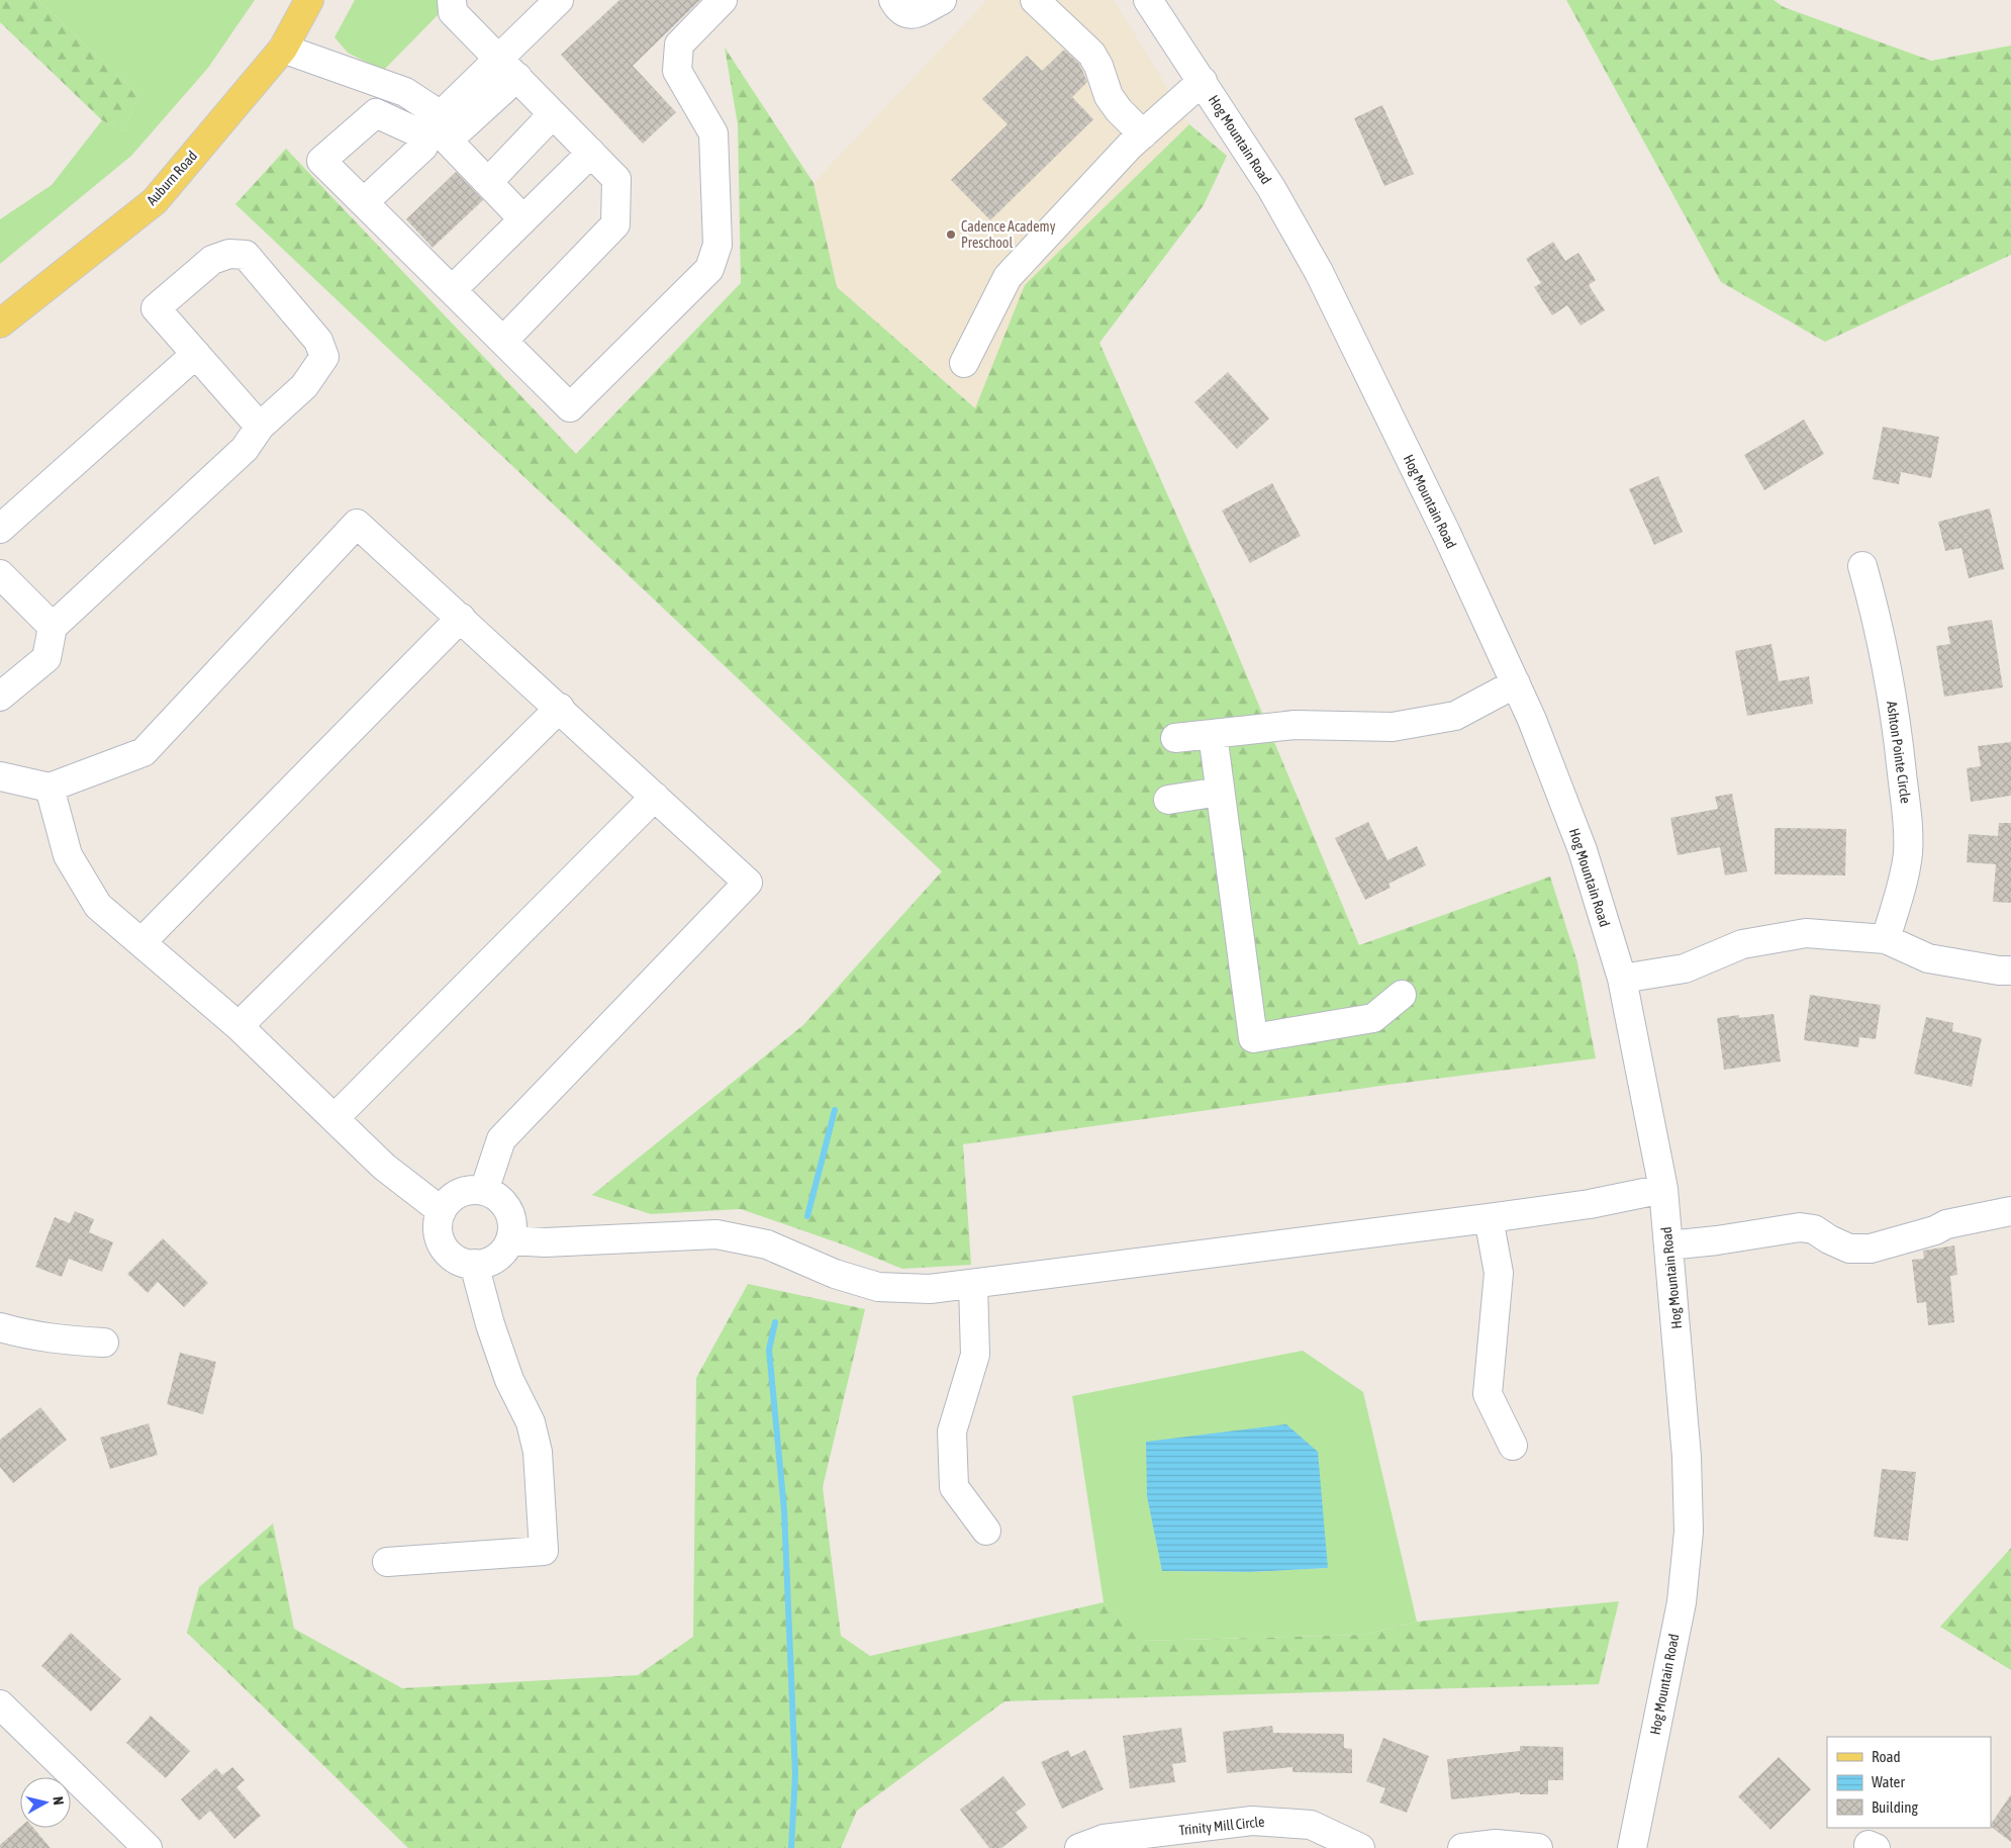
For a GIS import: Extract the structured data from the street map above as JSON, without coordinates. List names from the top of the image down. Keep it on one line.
{"streets":{"main road":["Auburn Road"],"street":["Hog Mountain Road","Ashton Pointe Circle","Trinity Mill Circle"]},"places":["Cadence Academy Preschool"],"legend":["Road","Water","Building"],"north":"right"}
